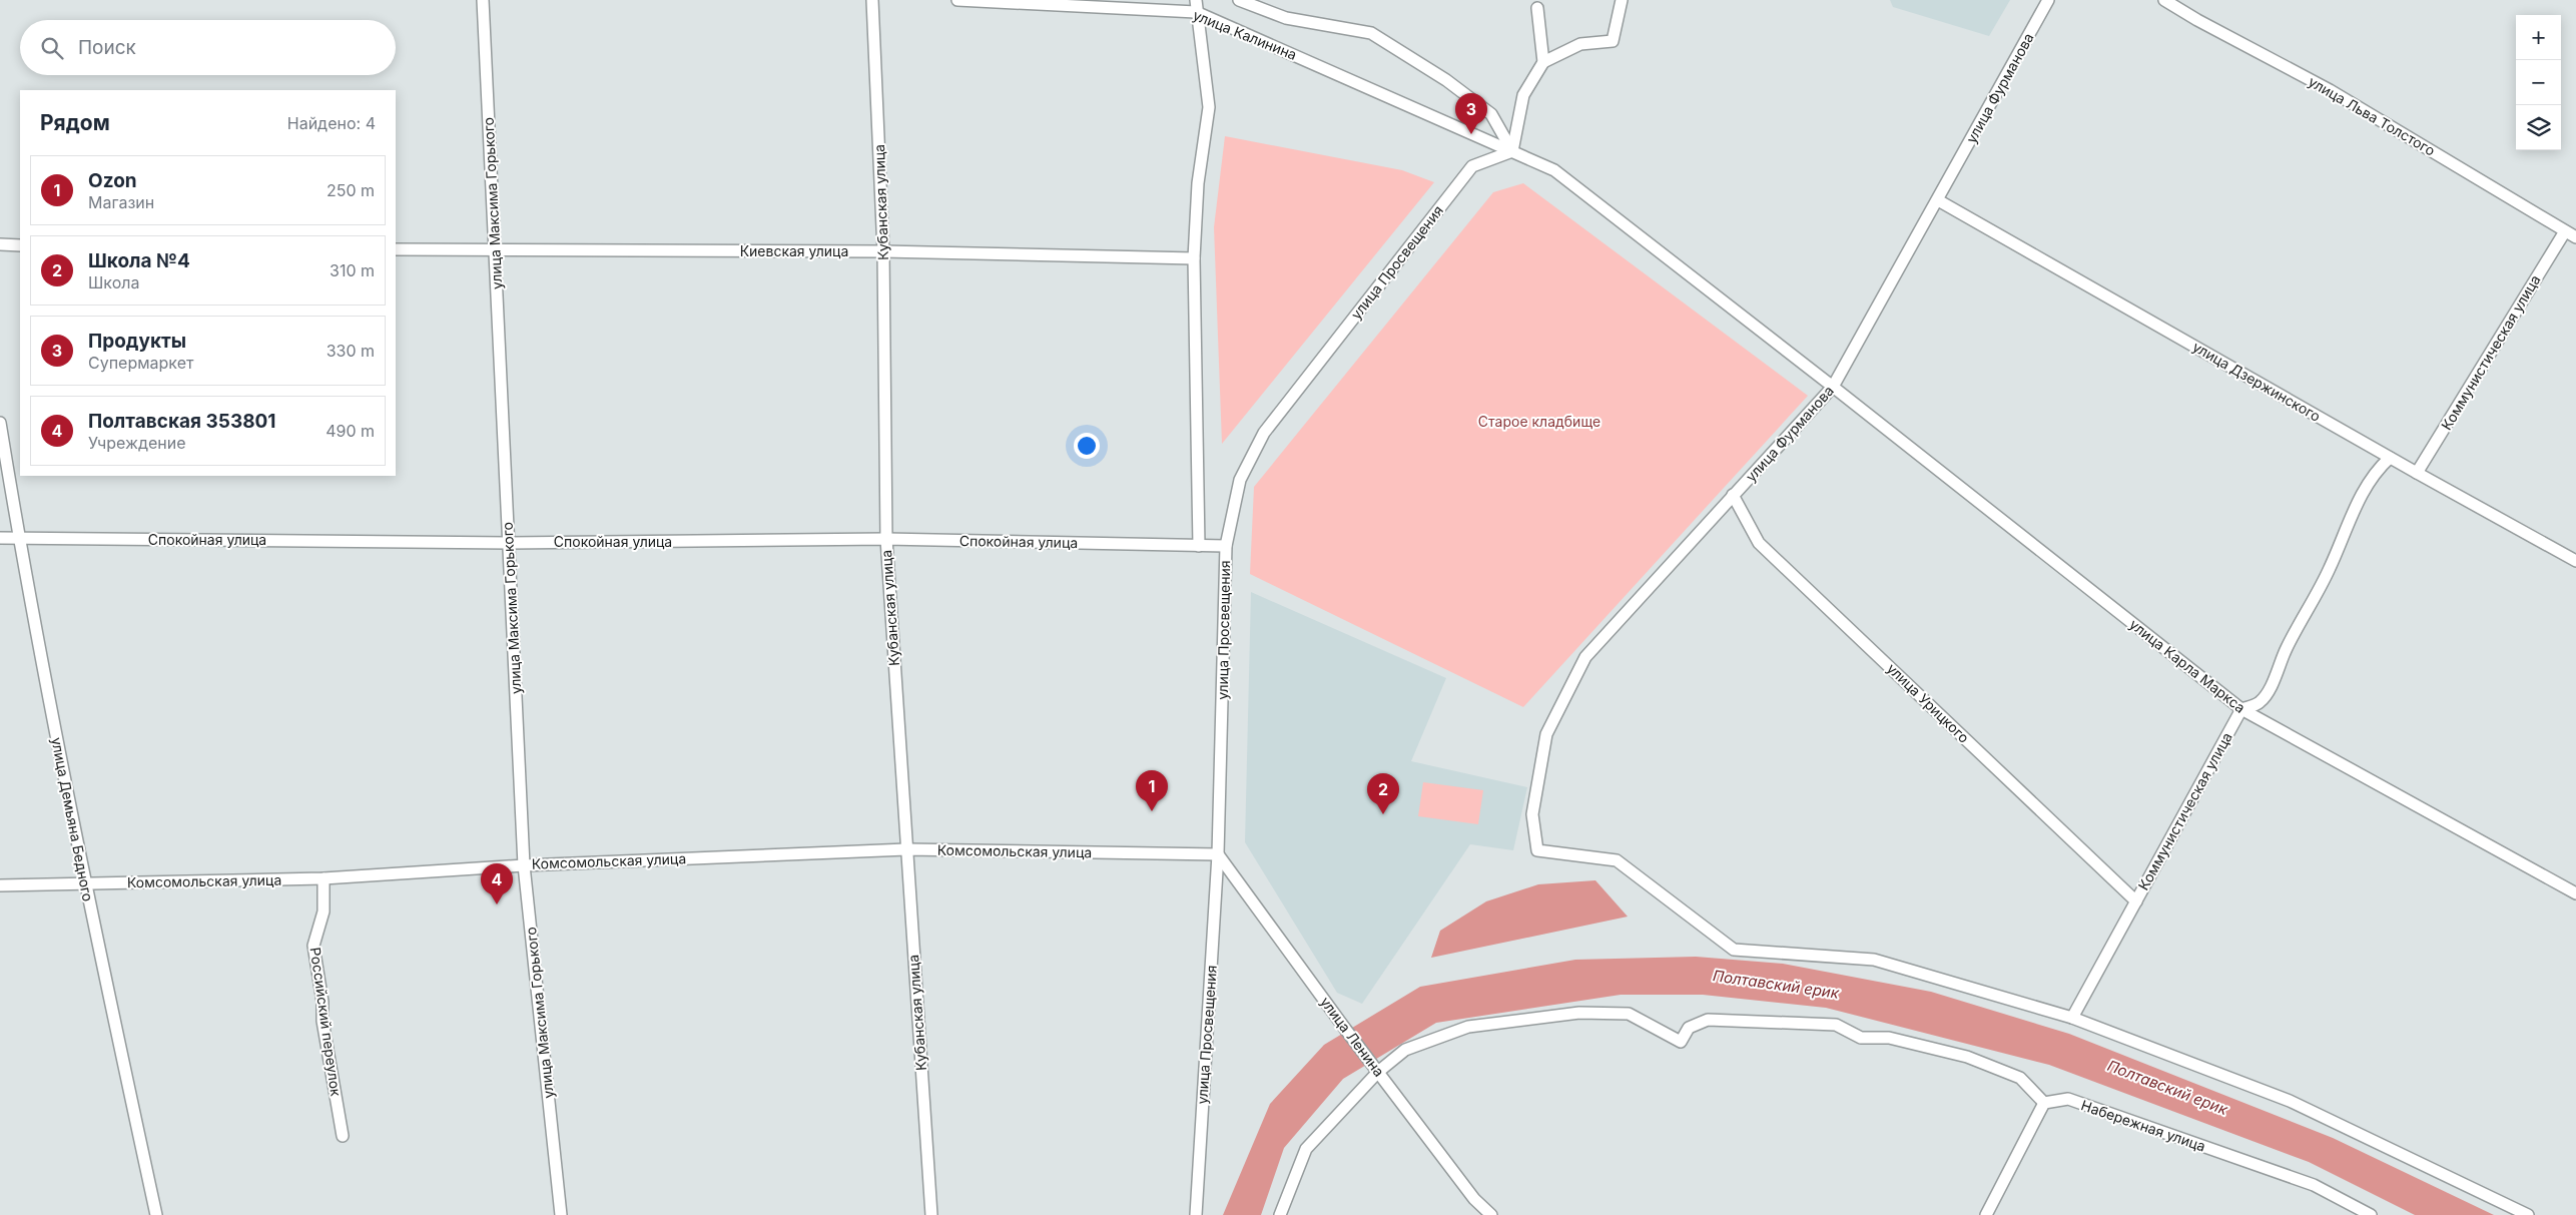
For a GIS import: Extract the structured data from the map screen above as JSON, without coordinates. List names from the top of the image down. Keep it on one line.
{"streets":{"street":["улица Калинина","улица Фурманова","улица Льва Толстого","Кубанская улица","улица Максима Горького","Киевская улица","улица Просвещения","Коммунистическая улица","улица Дзержинского","Спокойная улица","улица Карла Маркса","улица Урицкого","улица Демьяна Бедного","Комсомольская улица","Российский переулок","улица Ленина","Набережная улица"]},"crossings":[["улица Калинина","улица Фурманова"],["улица Калинина","улица Просвещения"],["улица Калинина","улица Карла Маркса"],["улица Фурманова","Коммунистическая улица"],["улица Фурманова","улица Дзержинского"],["улица Фурманова","улица Карла Маркса"],["улица Фурманова","улица Урицкого"],["улица Льва Толстого","Коммунистическая улица"],["Кубанская улица","Киевская улица"],["Кубанская улица","Спокойная улица"],["Кубанская улица","Комсомольская улица"],["улица Максима Горького","Киевская улица"],["улица Максима Горького","Спокойная улица"],["улица Максима Горького","Комсомольская улица"],["улица Просвещения","Спокойная улица"],["улица Просвещения","Комсомольская улица"],["улица Просвещения","улица Ленина"],["Коммунистическая улица","улица Дзержинского"],["Коммунистическая улица","улица Карла Маркса"],["Коммунистическая улица","улица Урицкого"],["Спокойная улица","улица Демьяна Бедного"],["улица Демьяна Бедного","Комсомольская улица"],["Комсомольская улица","Российский переулок"],["Комсомольская улица","улица Ленина"]],"water":["Полтавский ерик"],"parks":["Старое кладбище"],"page":{"map_buttons":["+","−"],"search":"Поиск","heading":["Рядом","Найдено: 4"],"pins":["3","1","2","4"],"list":[{"mark":"1","name":"Ozon","note":"Магазин","value":"250 m"},{"mark":"2","name":"Школа №4","note":"Школа","value":"310 m"},{"mark":"3","name":"Продукты","note":"Супермаркет","value":"330 m"},{"mark":"4","name":"Полтавская 353801","note":"Учреждение","value":"490 m"}]}}
